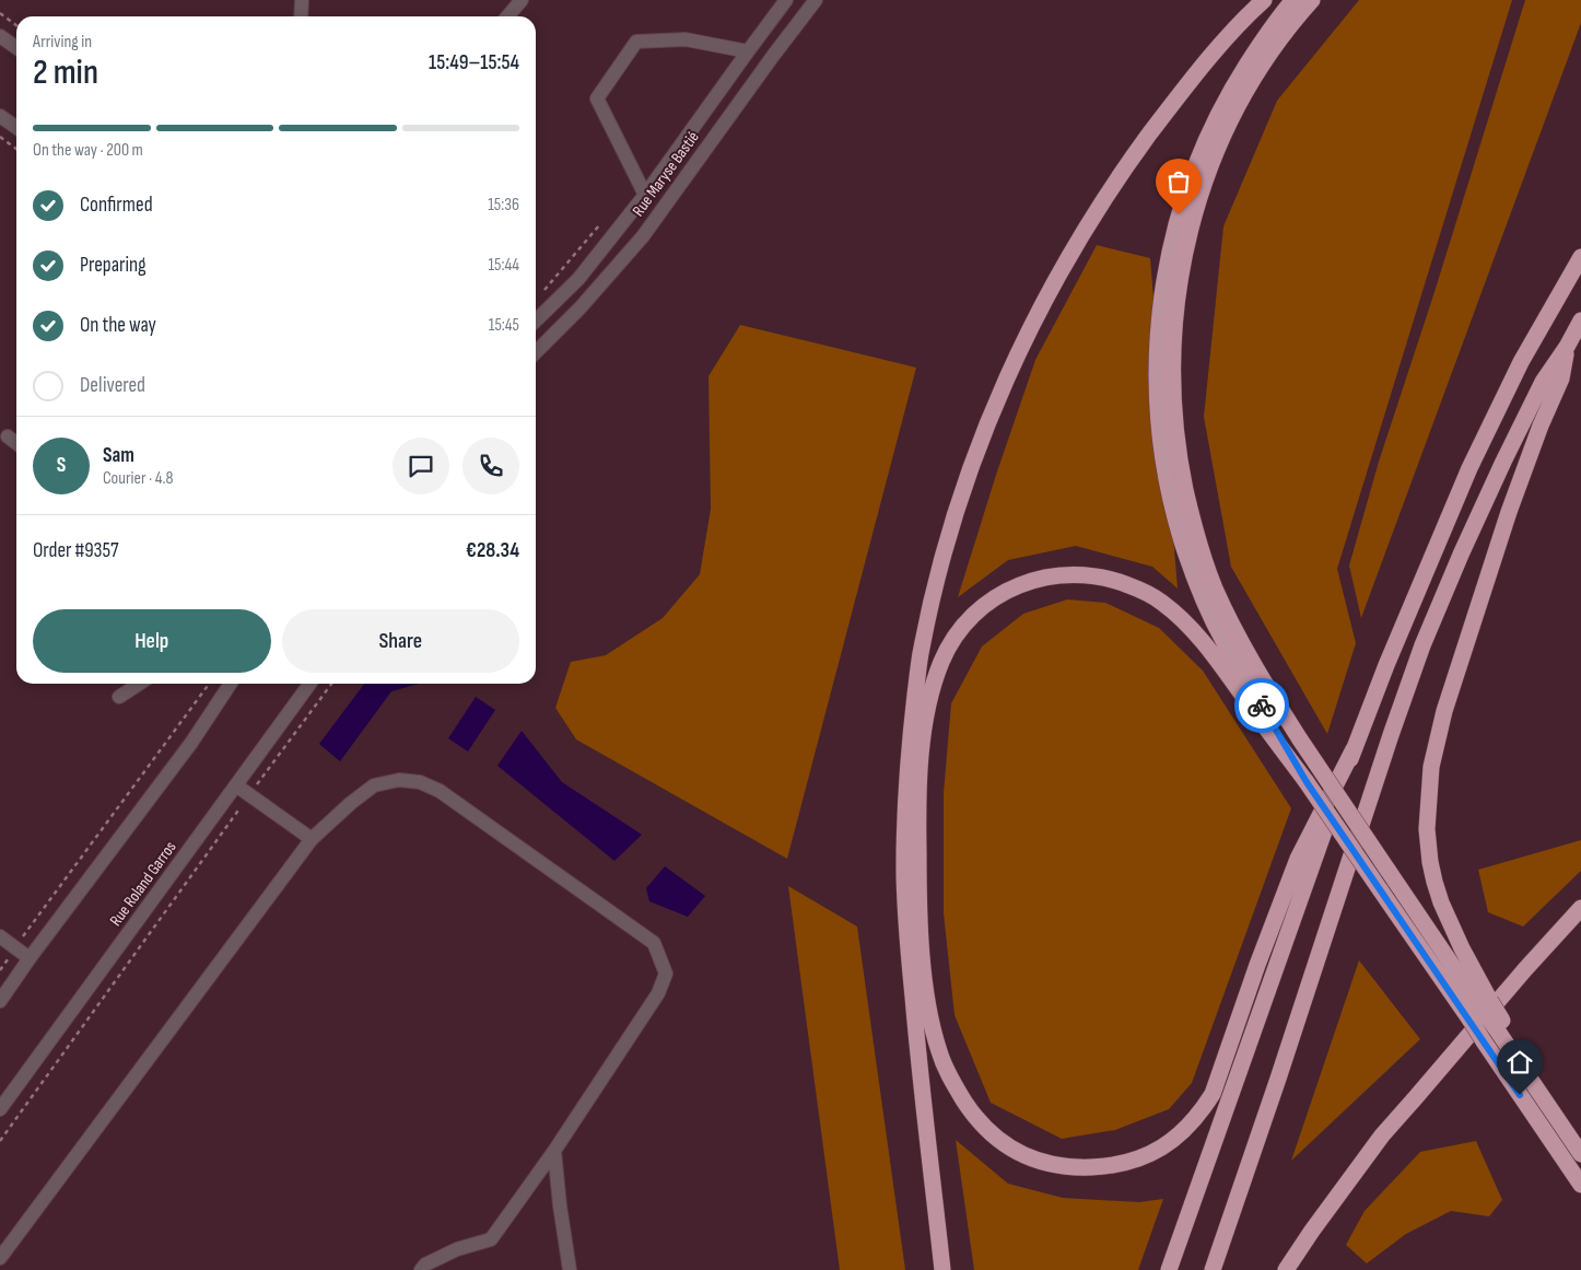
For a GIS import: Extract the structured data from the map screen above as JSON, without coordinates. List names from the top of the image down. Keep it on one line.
{"streets":{"street":["Rue Maryse Bastié","Rue Roland Garros"]},"page":{"heading":["2 min","Arriving in","15:49–15:54"],"panel":["Sam","Courier · 4.8","Order #9357","€28.34"],"bar":"On the way · 200 m","list":[["Confirmed","15:36"],["Preparing","15:44"],["On the way","15:45"],"Delivered"],"round":"S","buttons":["Help","Share"]}}
